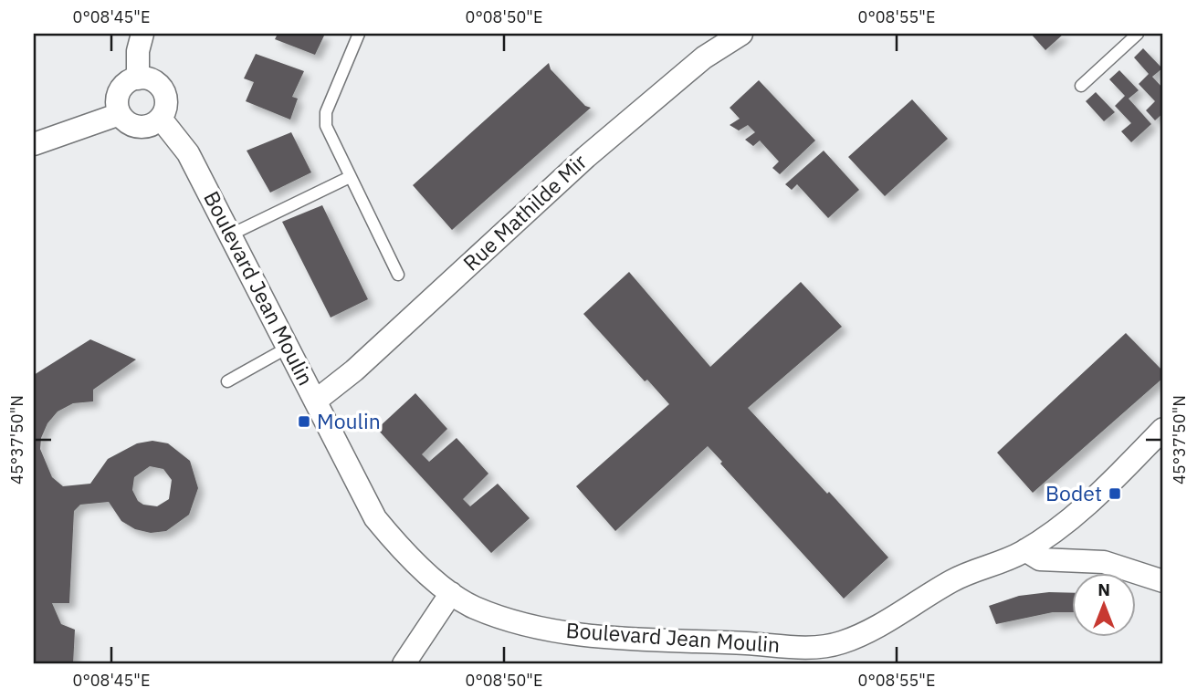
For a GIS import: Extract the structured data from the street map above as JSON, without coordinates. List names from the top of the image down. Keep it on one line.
{"streets":{"street":["Rue Mathilde Mir","Boulevard Jean Moulin"]},"crossings":[["Rue Mathilde Mir","Boulevard Jean Moulin"]],"places":{"transit":["Moulin","Bodet"]},"north":"top","coordinates":["0°08'45\"E","0°08'50\"E","0°08'55\"E","45°37'50\"N"]}
